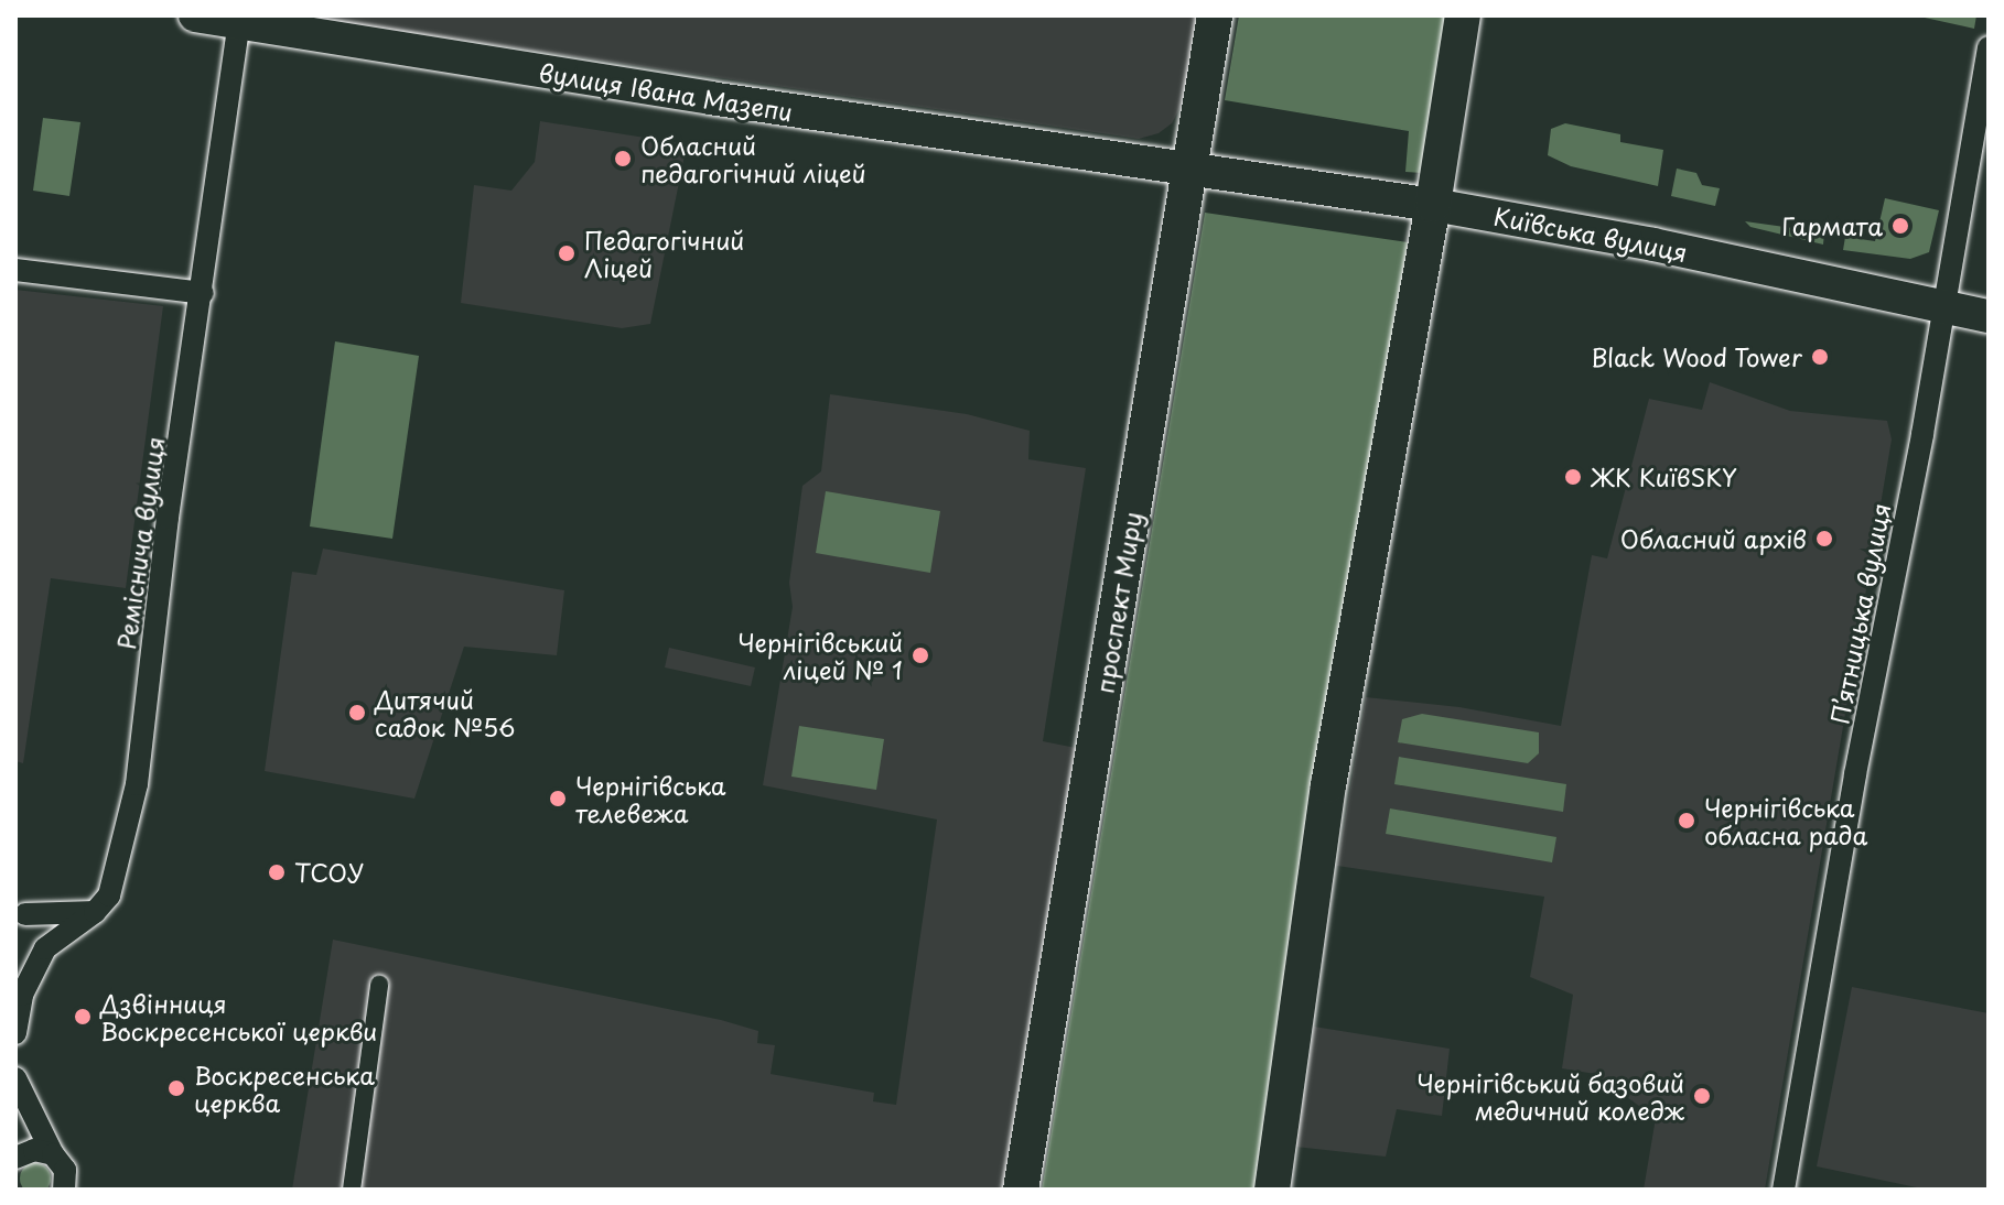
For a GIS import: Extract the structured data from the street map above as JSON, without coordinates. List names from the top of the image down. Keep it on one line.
{"streets":{"main road":["вулиця Івана Мазепи","Київська вулиця","проспект Миру"],"street":["Реміснича вулиця","Пʼятницька вулиця"]},"crossings":[["вулиця Івана Мазепи","Київська вулиця"],["вулиця Івана Мазепи","Реміснича вулиця"],["вулиця Івана Мазепи","проспект Миру"],["Київська вулиця","проспект Миру"],["Київська вулиця","Пʼятницька вулиця"]],"places":["Обласний педагогічний ліцей","Гармата","Педагогічний Ліцей","Black Wood Tower","ЖК КиївSKY","Обласний архів","Чернігівський ліцей № 1","Дитячий садок №56","Чернігівська телевежа","Чернігівська обласна рада","ТСОУ","Дзвінниця Воскресенської церкви","Воскресенська церква","Чернігівський базовий медичний коледж"]}
